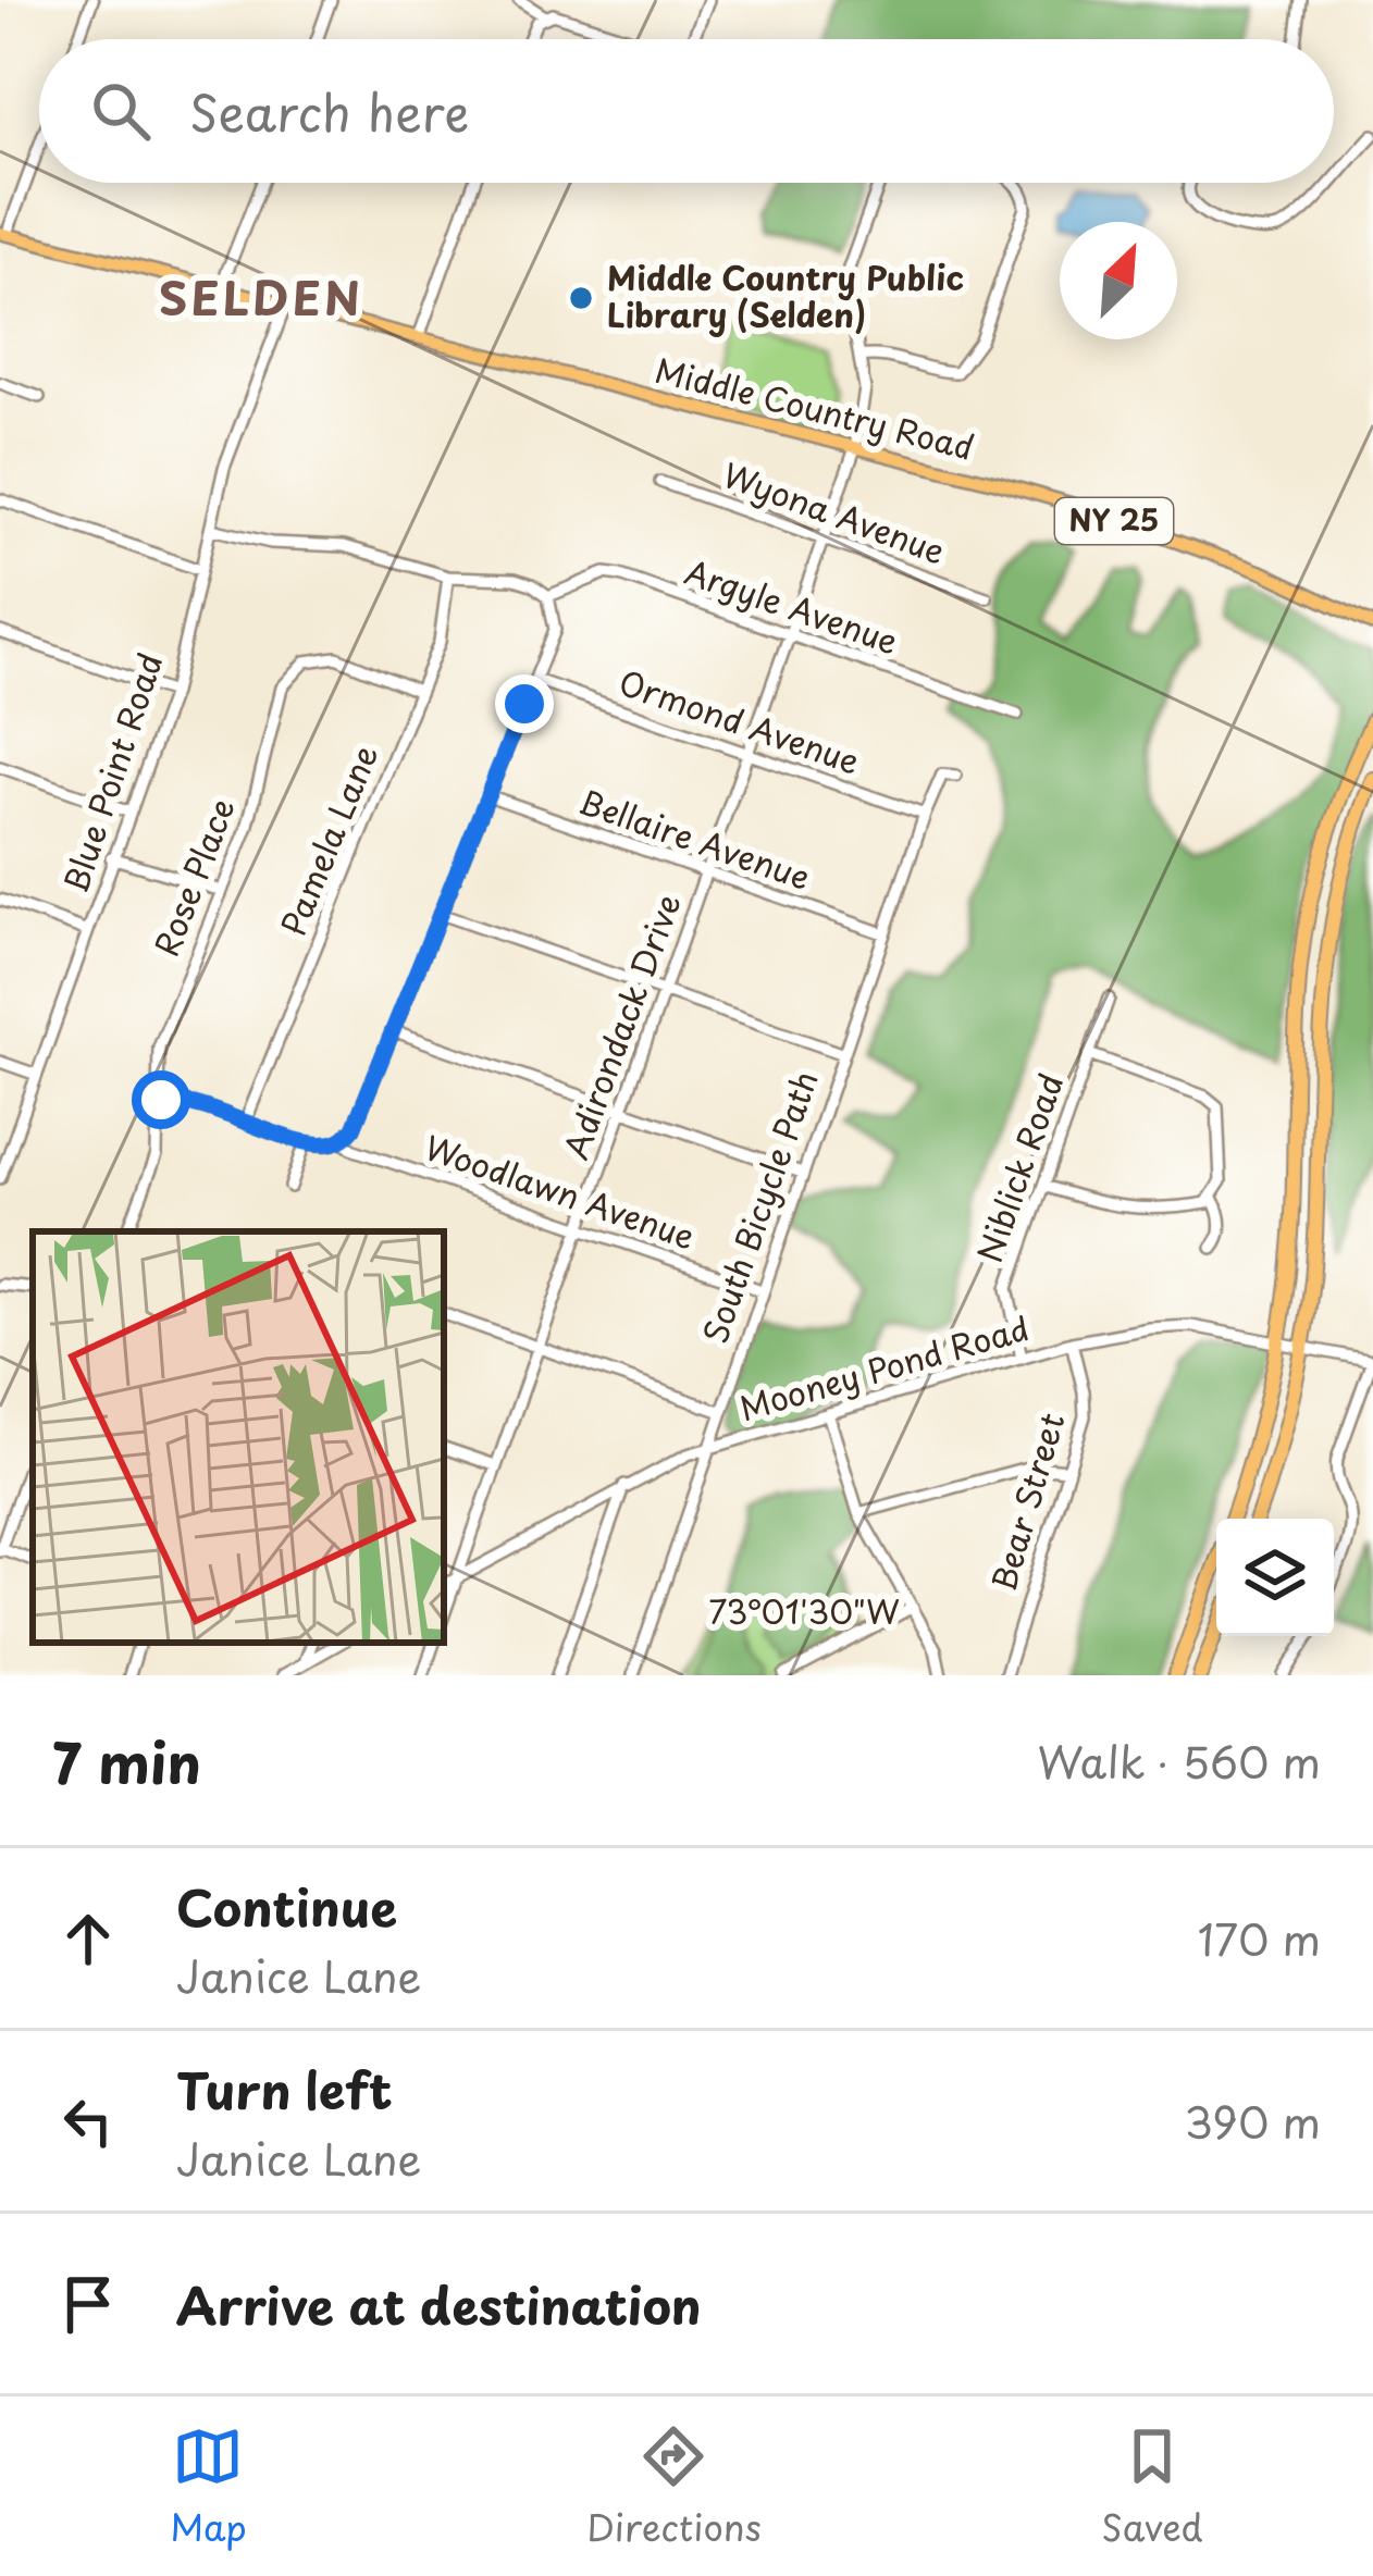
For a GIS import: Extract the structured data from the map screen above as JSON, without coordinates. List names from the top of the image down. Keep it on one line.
{"streets":{"main road":["Middle Country Road","NY 25"],"street":["Wyona Avenue","Argyle Avenue","Ormond Avenue","Blue Point Road","Pamela Lane","Bellaire Avenue","Rose Place","Adirondack Drive","Niblick Road","Woodlawn Avenue","South Bicycle Path","Mooney Pond Road","Bear Street"]},"crossings":[["Middle Country Road","Blue Point Road"],["Middle Country Road","Adirondack Drive"],["Wyona Avenue","Adirondack Drive"],["Argyle Avenue","Adirondack Drive"],["Ormond Avenue","Adirondack Drive"],["Ormond Avenue","South Bicycle Path"],["Pamela Lane","Rose Place"],["Bellaire Avenue","Adirondack Drive"],["Bellaire Avenue","South Bicycle Path"],["Adirondack Drive","Woodlawn Avenue"],["Adirondack Drive","Mooney Pond Road"],["Niblick Road","Mooney Pond Road"],["Woodlawn Avenue","South Bicycle Path"],["South Bicycle Path","Mooney Pond Road"],["Mooney Pond Road","Bear Street"]],"districts":["SELDEN"],"places":["Middle Country Public Library (Selden)"],"north":"top right","page":{"search":"Search here","heading":["7 min","Walk · 560 m"],"list":[["Continue","Janice Lane","170 m"],["Turn left","Janice Lane","390 m"],"Arrive at destination"],"nav":["Map","Directions","Saved"]},"coordinates":["73°01'30\"W"]}
